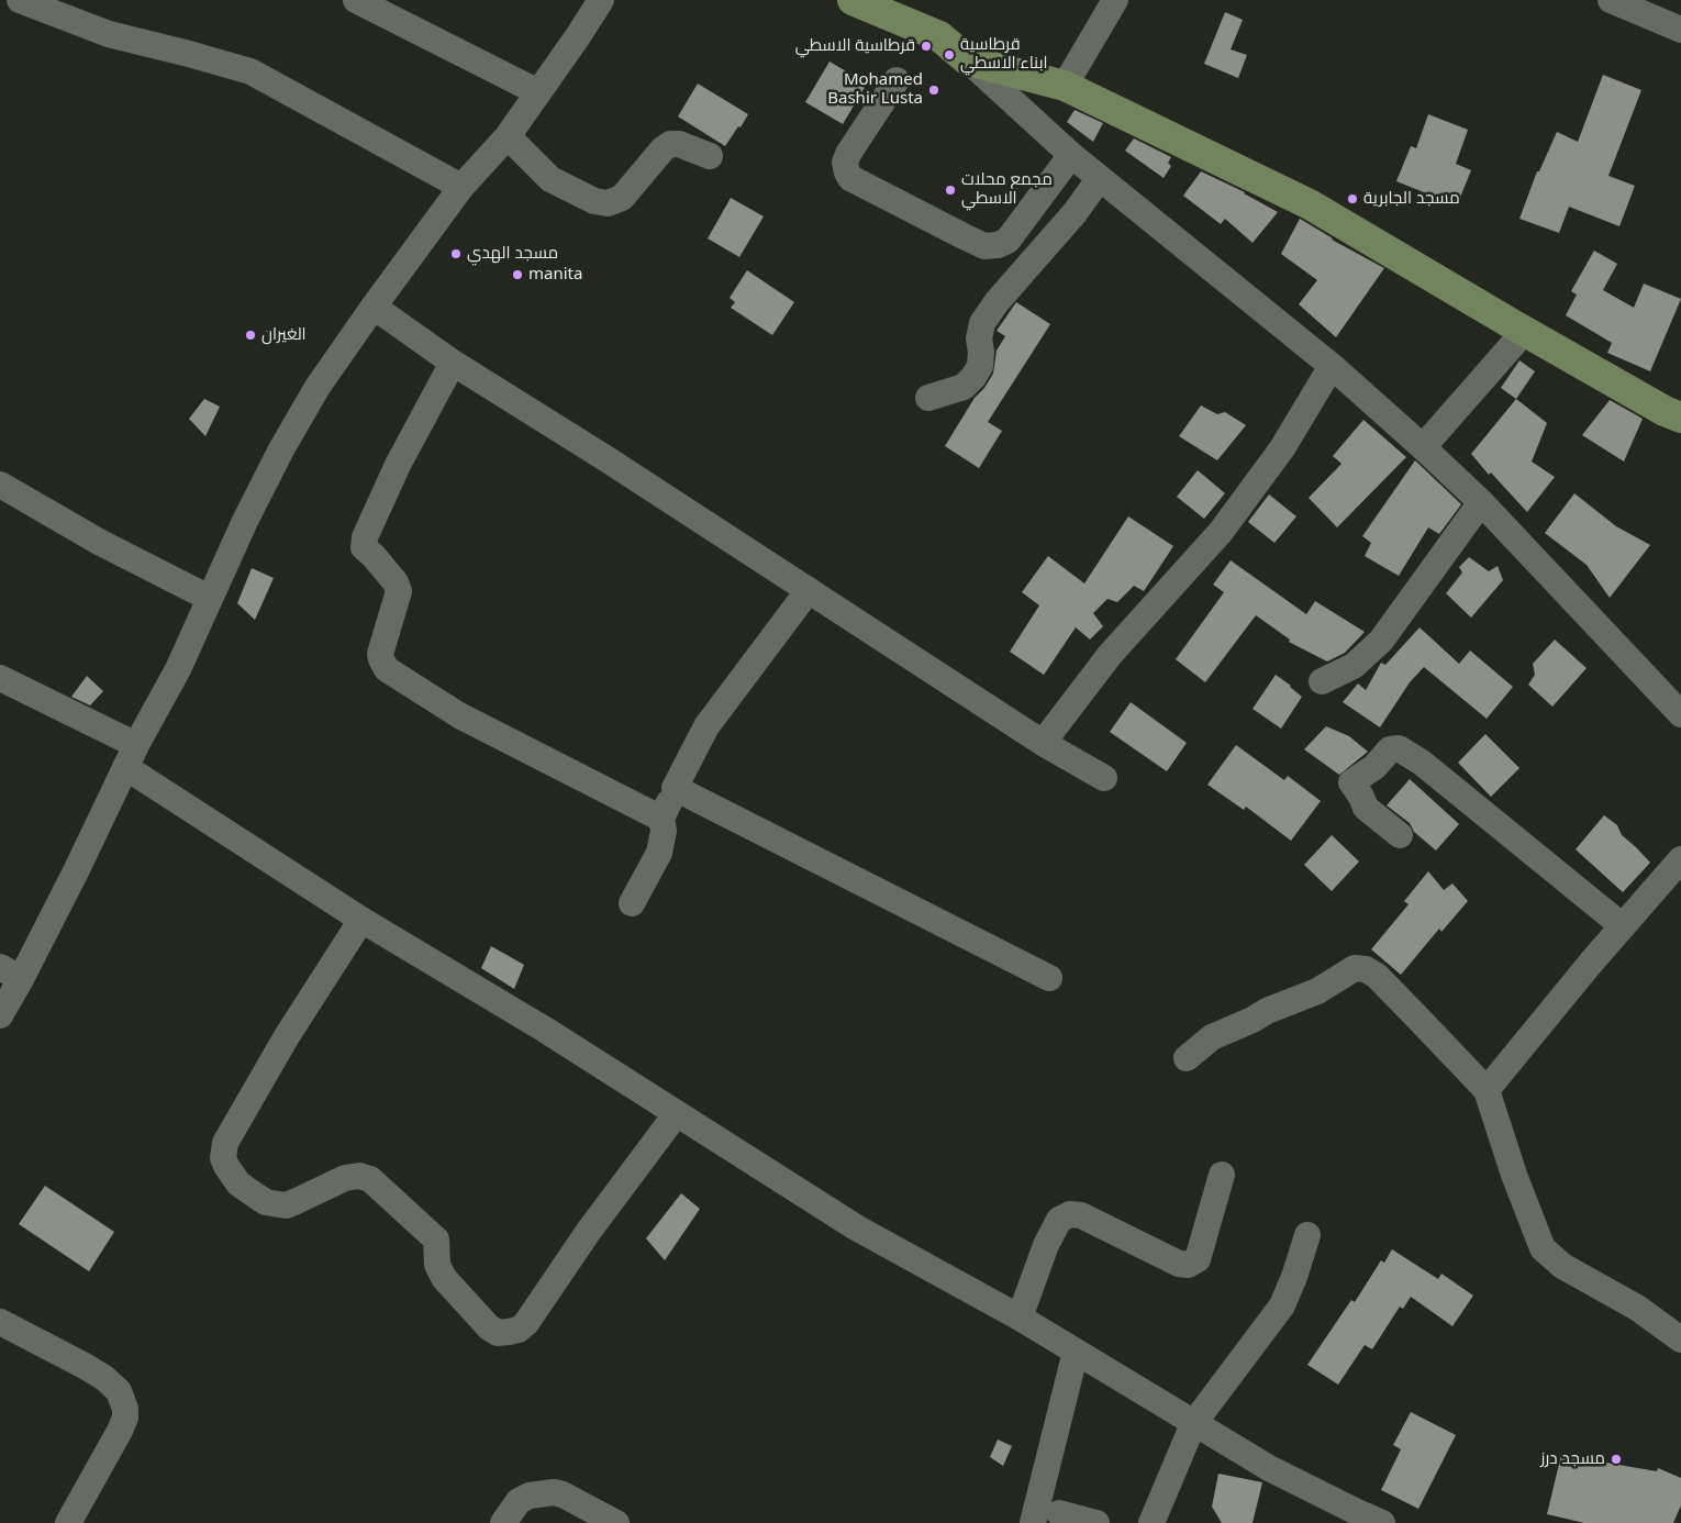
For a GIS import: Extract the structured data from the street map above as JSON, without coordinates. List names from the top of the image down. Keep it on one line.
{"places":["قرطاسية الاسطي","قرطاسية ابناء الاسطي","Mohamed Bashir Lusta","مجمع محلات الاسطي","مسجد الجابرية","مسجد الهدي","manita","الغيران","مسجد درز"]}
